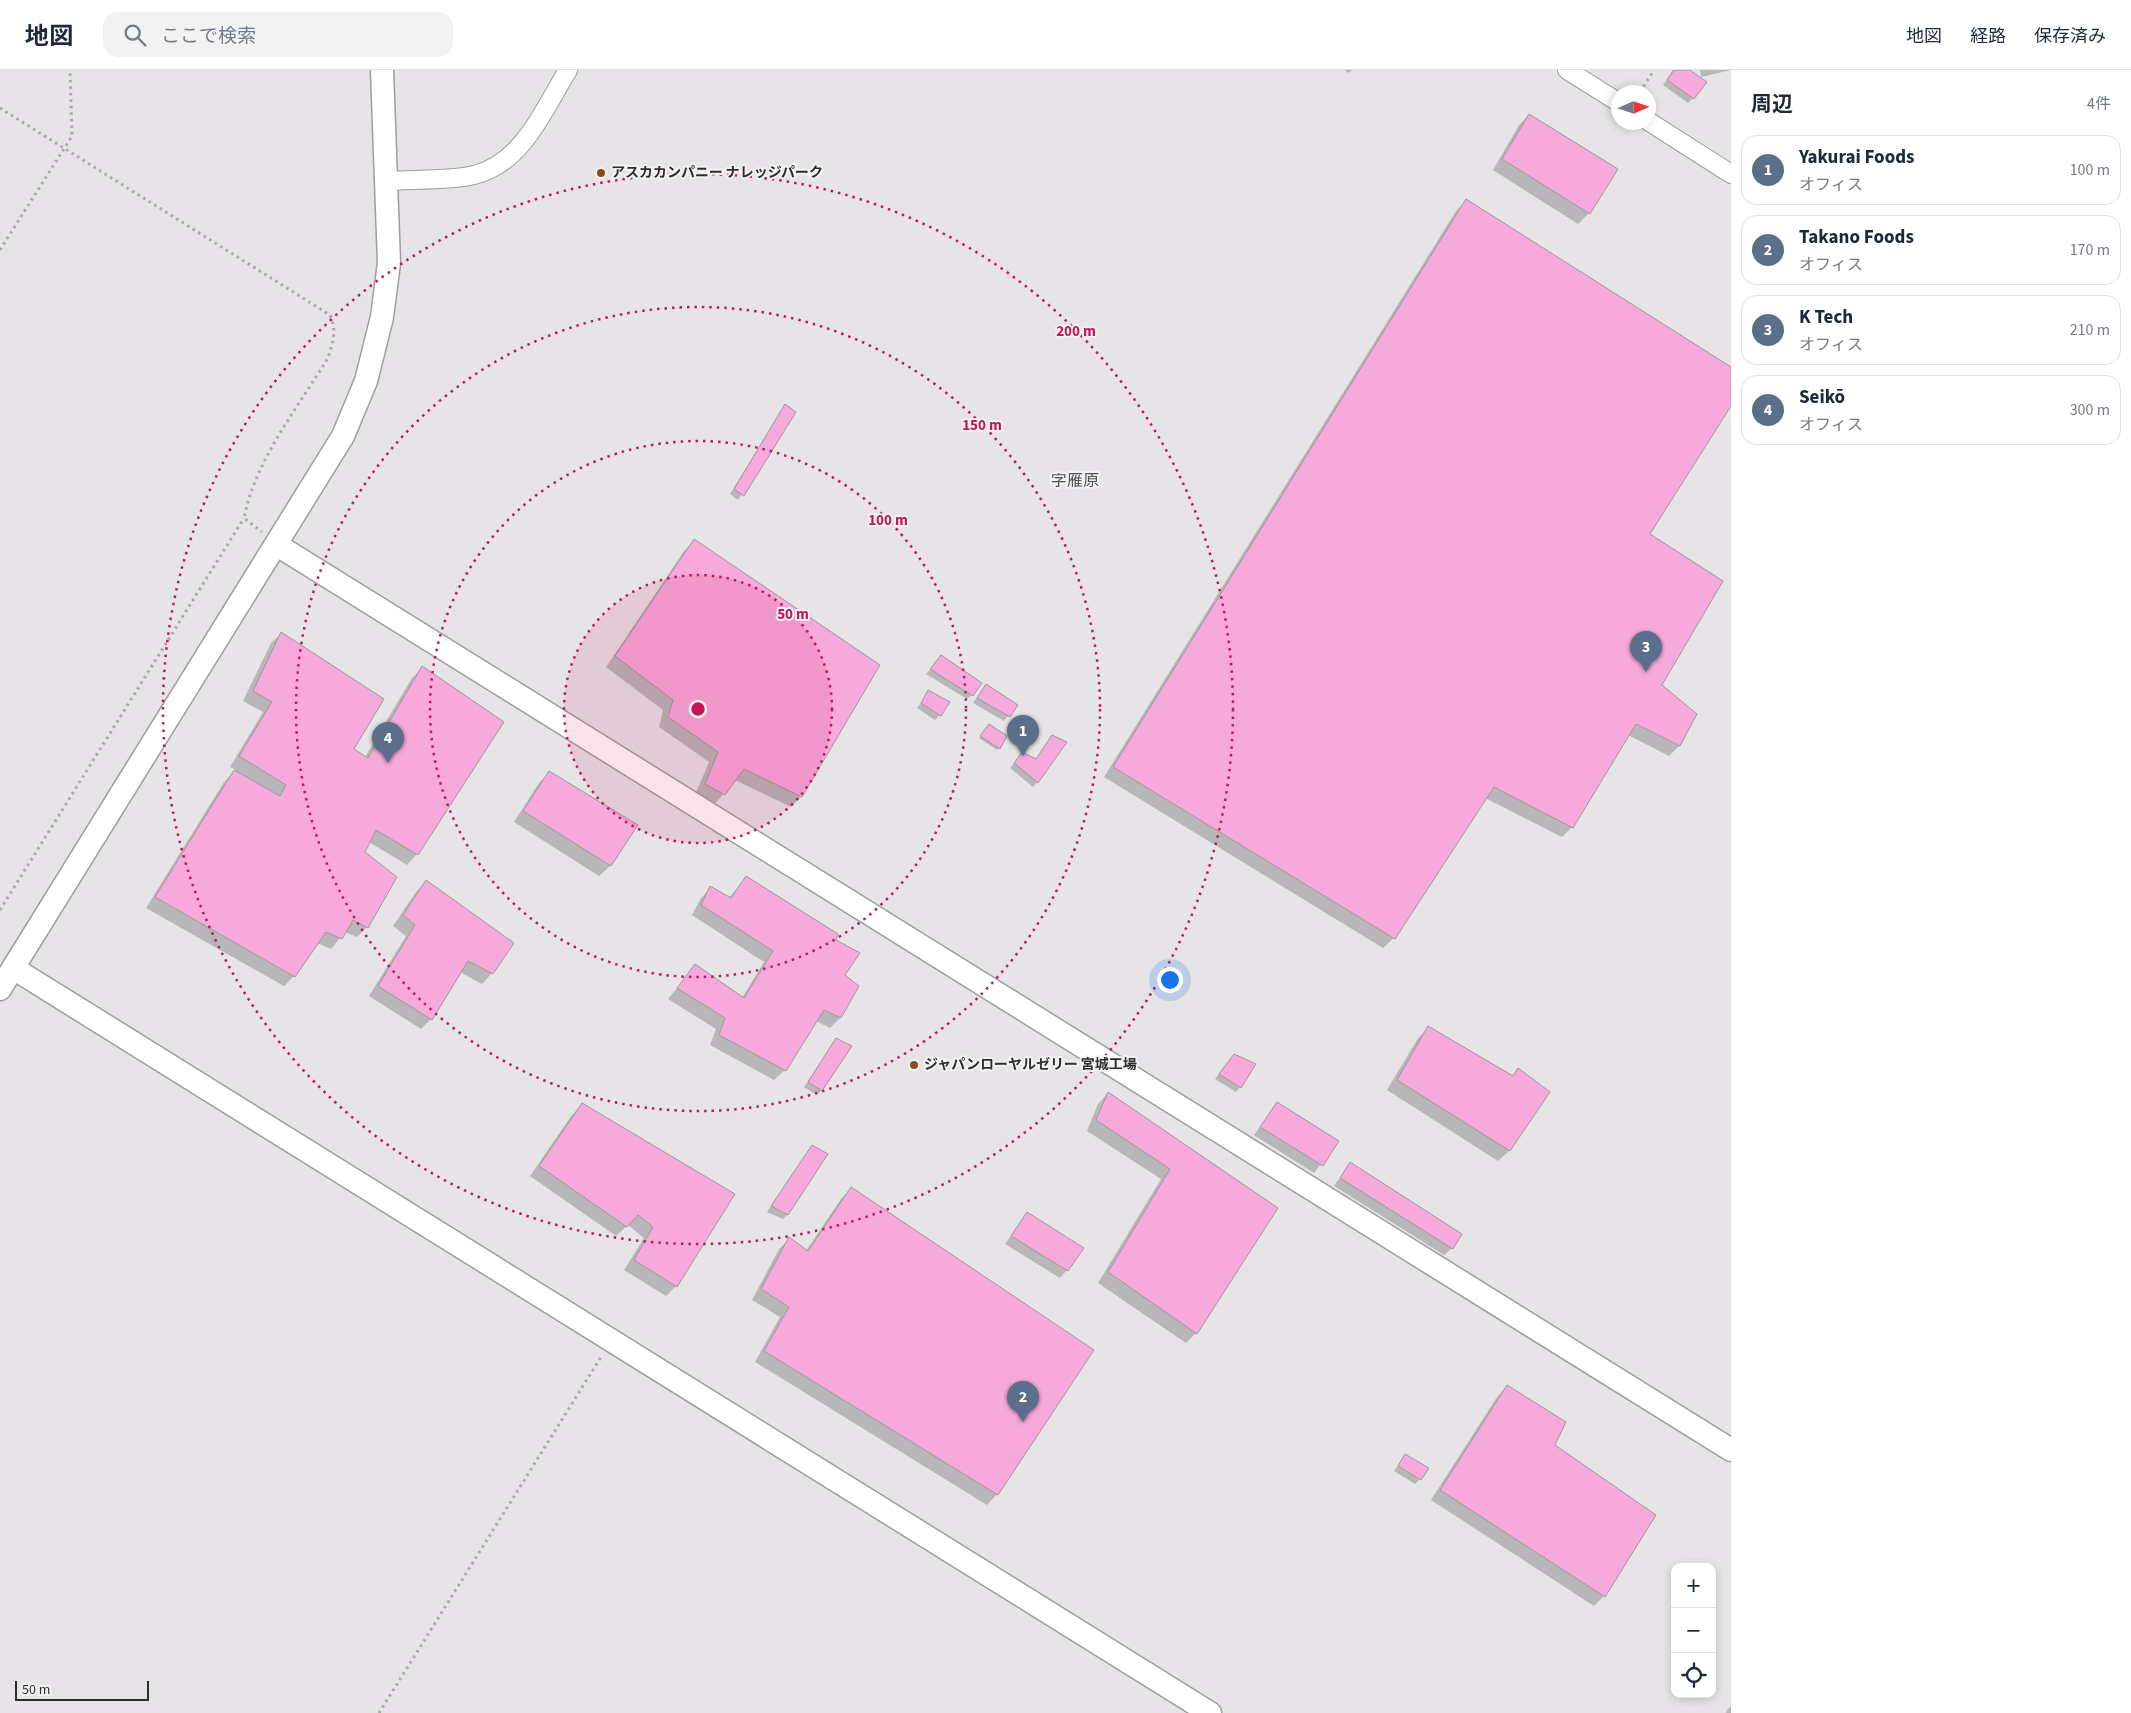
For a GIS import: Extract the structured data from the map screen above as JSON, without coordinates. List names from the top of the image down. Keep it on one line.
{"districts":["字雁原"],"places":["アスカカンパニー ナレッジパーク","ジャパンローヤルゼリー 宮城工場"],"scale_bar":"50 m","north":"right","page":{"header":"地図","search":"ここで検索","nav":["地図","経路","保存済み"],"heading":["周辺","4件"],"list":[{"mark":"1","name":"Yakurai Foods","note":"オフィス","value":"100 m"},{"mark":"2","name":"Takano Foods","note":"オフィス","value":"170 m"},{"mark":"3","name":"K Tech","note":"オフィス","value":"210 m"},{"mark":"4","name":"Seikō","note":"オフィス","value":"300 m"}],"pins":["3","1","4","2"],"map_buttons":["+","−"],"scale":"50 m"},"rings":["200 m","150 m","100 m","50 m"]}
